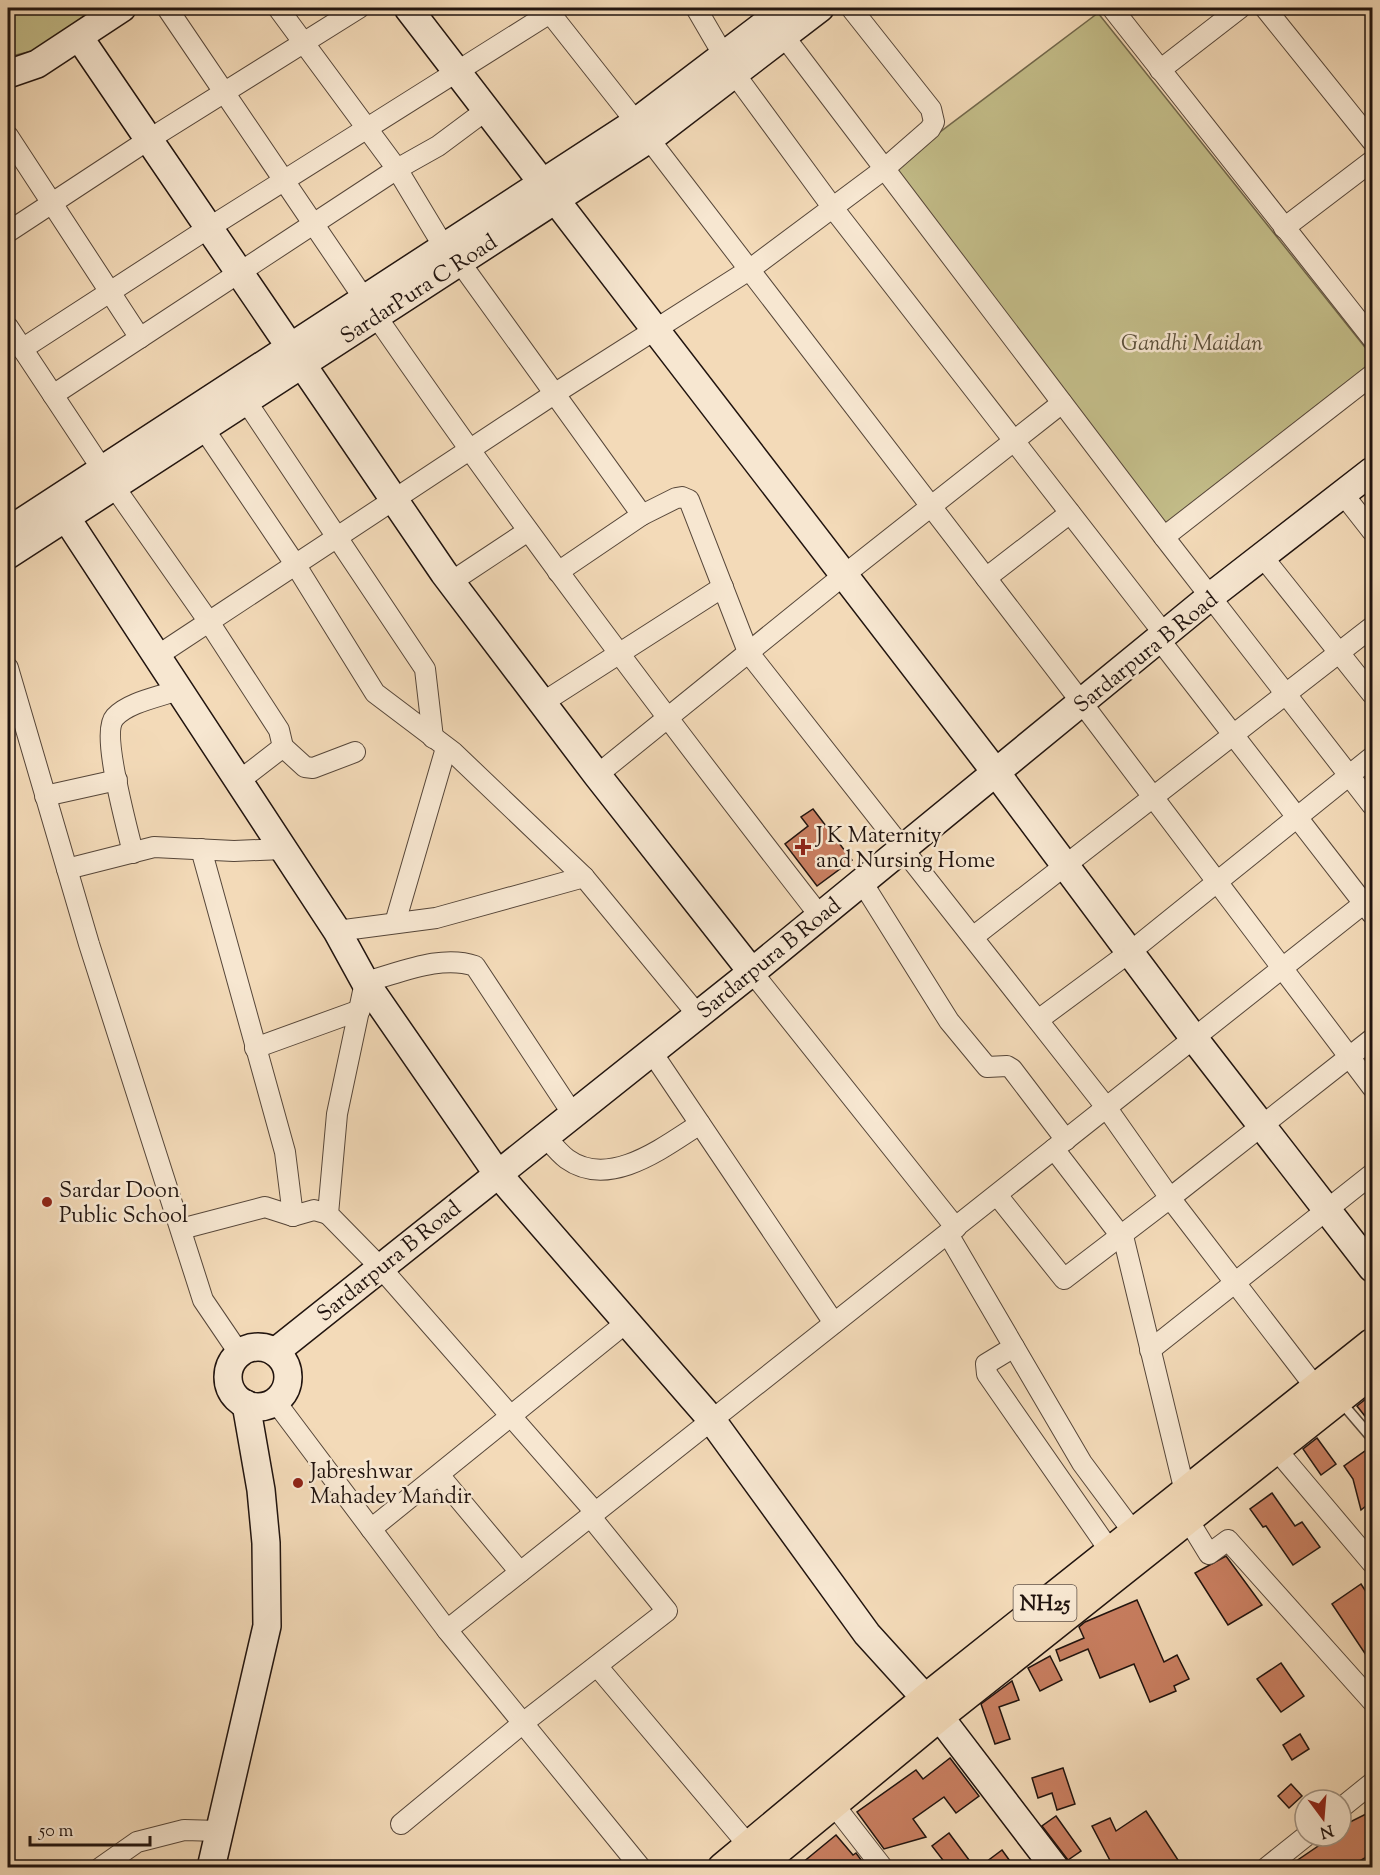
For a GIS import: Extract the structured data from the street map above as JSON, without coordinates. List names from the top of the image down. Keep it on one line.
{"streets":{"main road":["NH25"],"street":["SardarPura C Road","Sardarpura B Road"]},"parks":["Gandhi Maidan"],"places":{"health":["J K Maternity and Nursing Home"],"other":["Sardar Doon Public School","Jabreshwar Mahadev Mandir"]},"scale_bar":"50 m","north":"bottom"}
